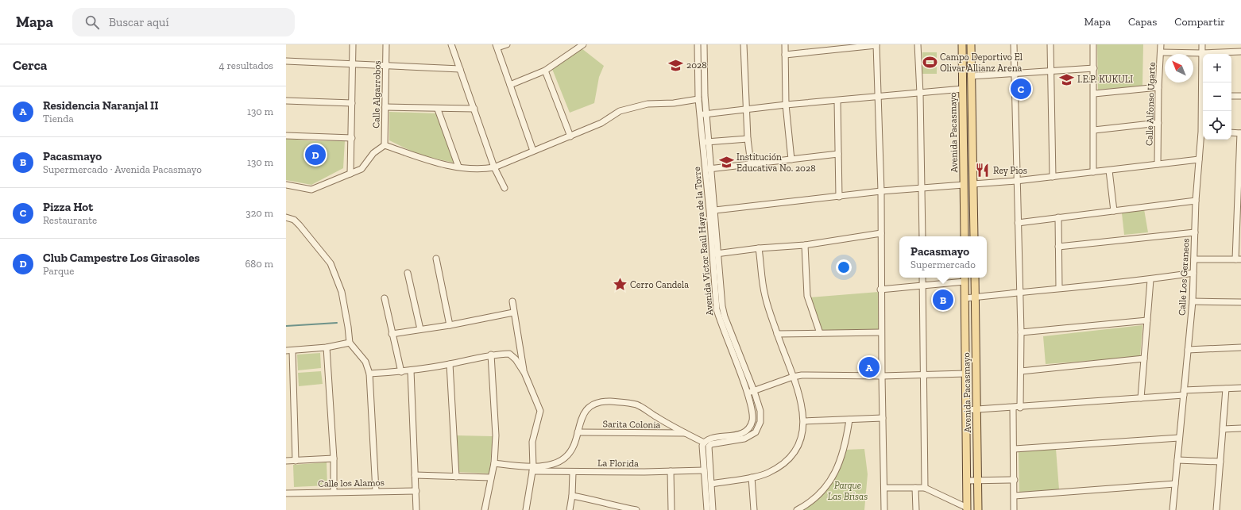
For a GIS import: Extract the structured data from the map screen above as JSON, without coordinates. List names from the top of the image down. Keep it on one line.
{"streets":{"main road":["Avenida Pacasmayo"],"street":["Calle Algarrobos","Calle Alfonso Ugarte","Avenida Víctor Raúl Haya de la Torre","Calle Los Geraneos","Sarita Colonia","La Florida","Calle los Alamos"]},"parks":["Parque Las Brisas"],"places":{"sports":["Campo Deportivo El Olivar Allianz Arena"],"school or university":["2028","I.E.P. KUKULI","Institución Educativa No. 2028"],"restaurant":["Rey Pios"],"place":["Cerro Candela"]},"north":"top left","page":{"header":"Mapa","search":"Buscar aquí","nav":["Mapa","Capas","Compartir"],"heading":["Cerca","4 resultados"],"map_buttons":["+","−"],"pins":["C","D","B","A"],"list":[{"mark":"A","name":"Residencia Naranjal II","note":"Tienda","value":"130 m"},{"mark":"B","name":"Pacasmayo","note":"Supermercado · Avenida Pacasmayo","value":"130 m"},{"mark":"C","name":"Pizza Hot","note":"Restaurante","value":"320 m"},{"mark":"D","name":"Club Campestre Los Girasoles","note":"Parque","value":"680 m"}],"popup":["Pacasmayo","Supermercado"]}}
